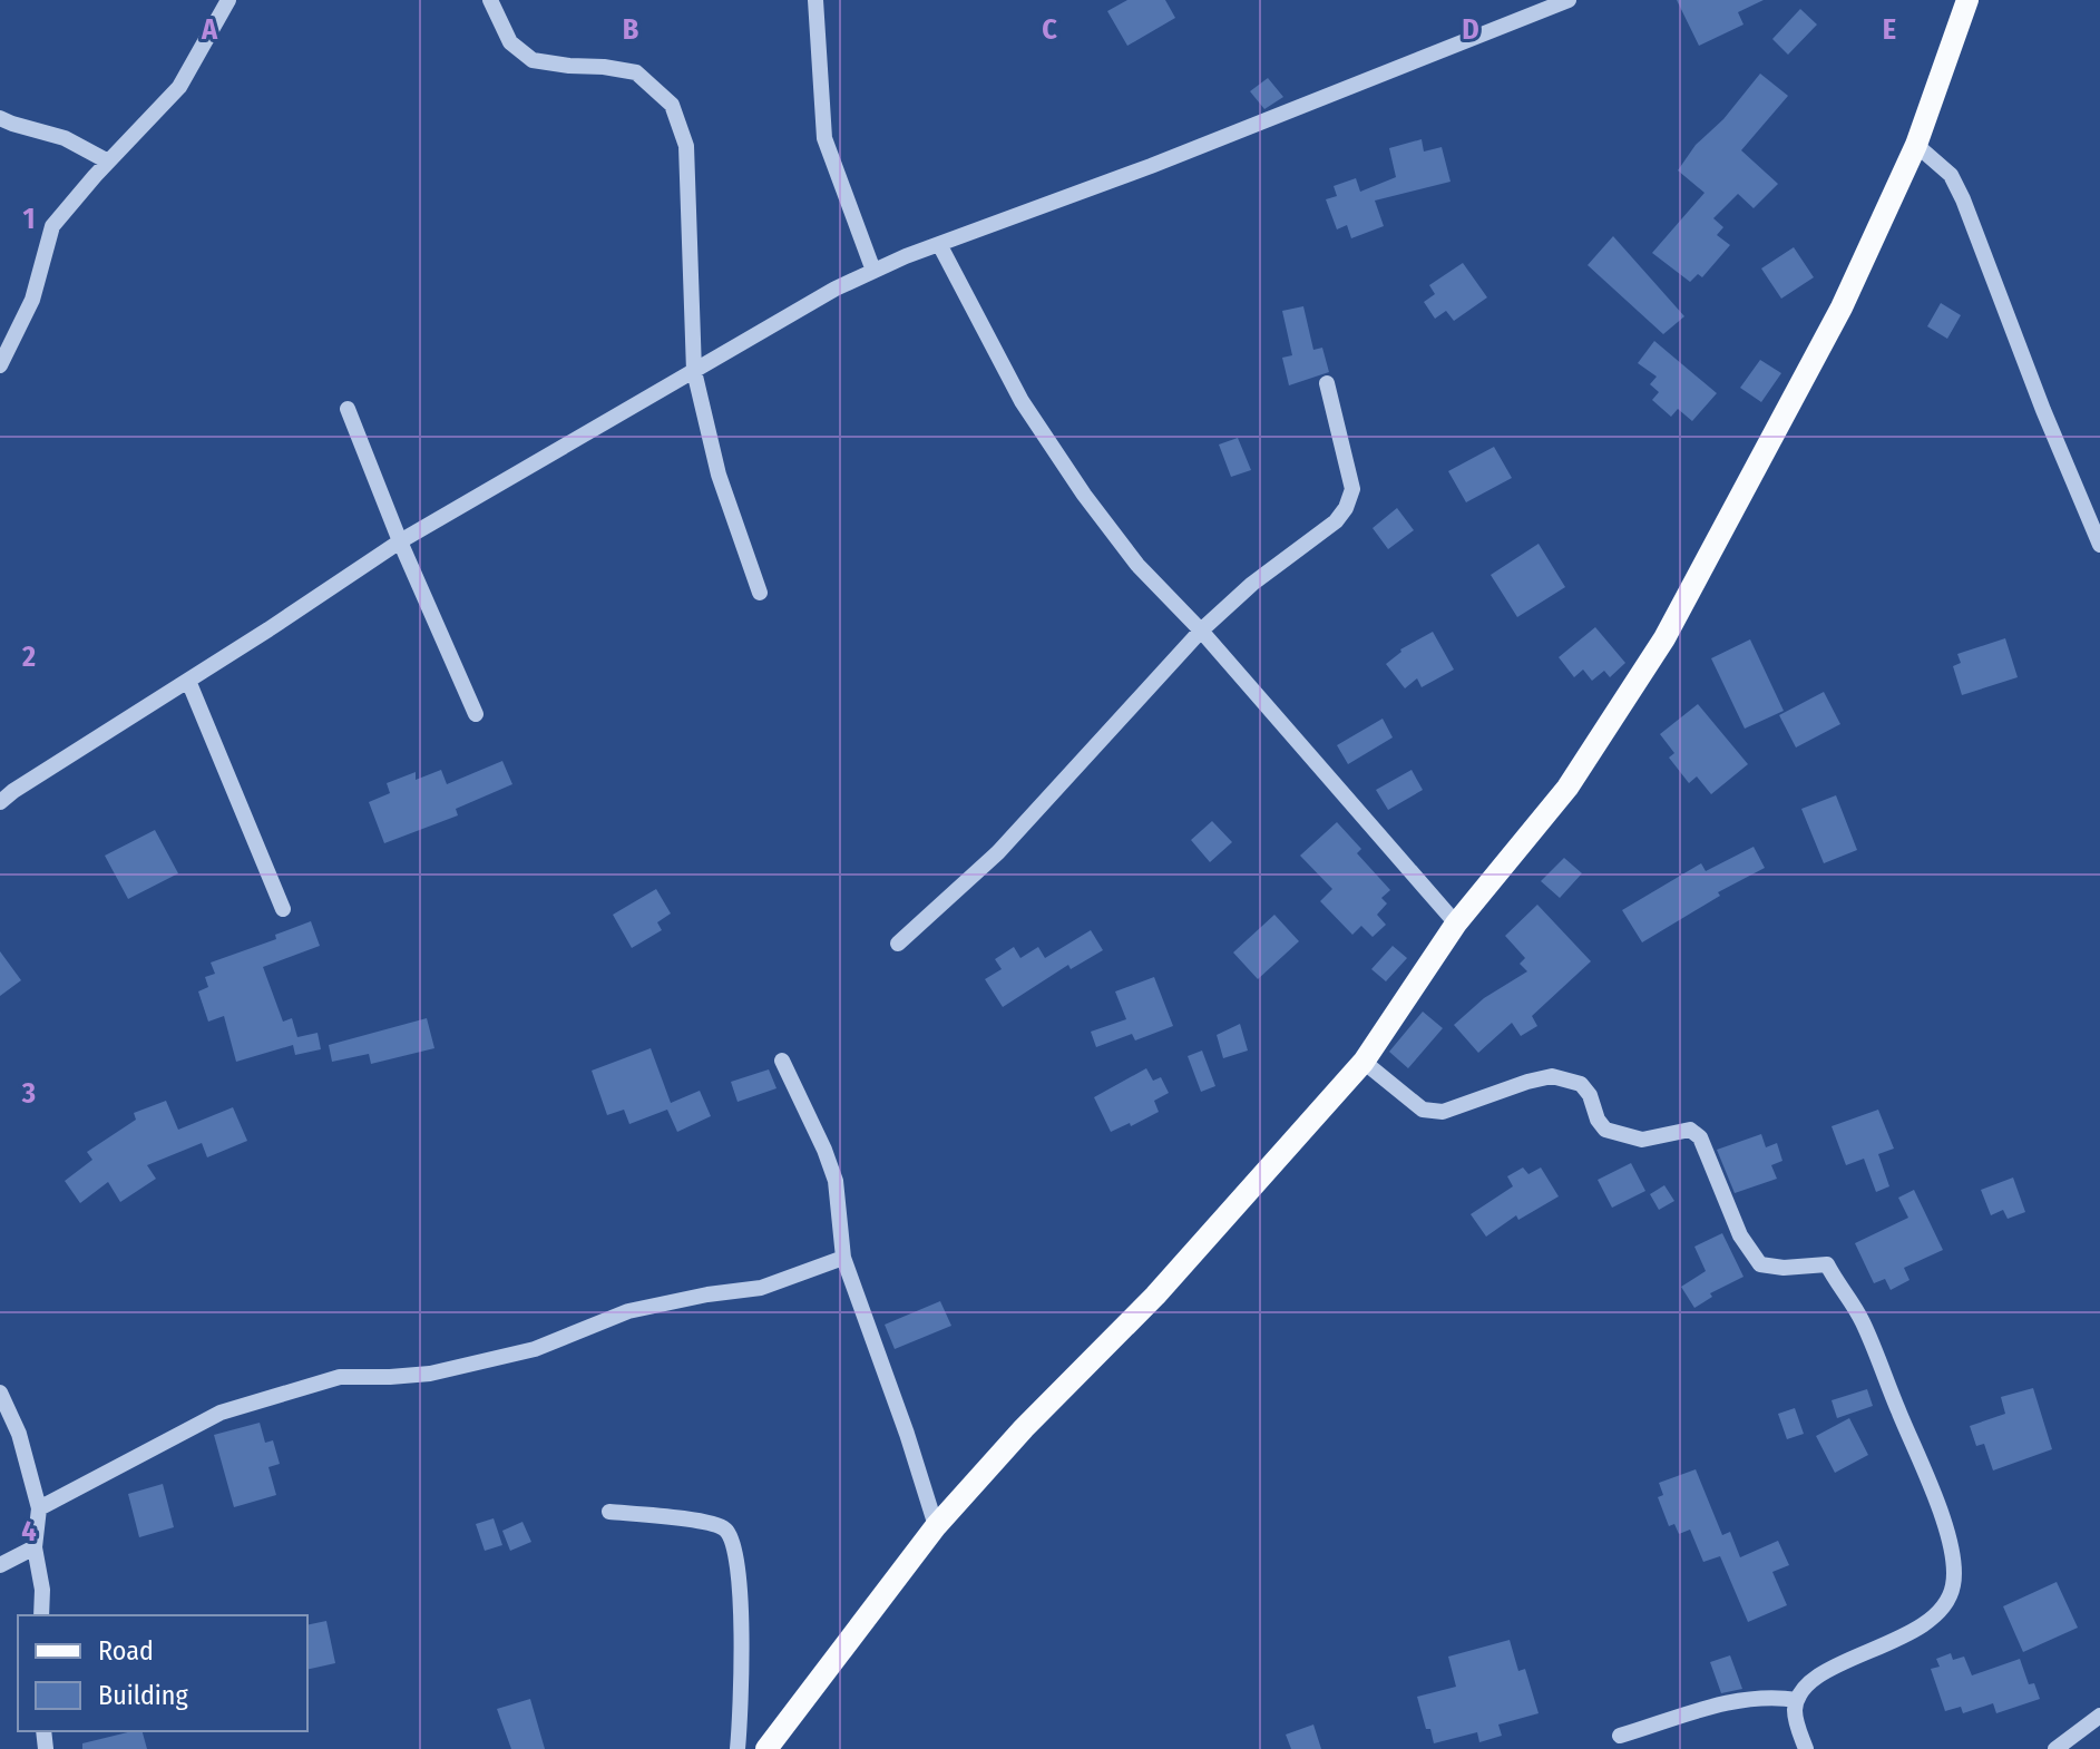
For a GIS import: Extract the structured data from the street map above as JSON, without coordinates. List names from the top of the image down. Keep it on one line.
{"legend":["Road","Building"],"grid":{"columns":["A","B","C","D","E"],"rows":["1","2","3","4"]}}
